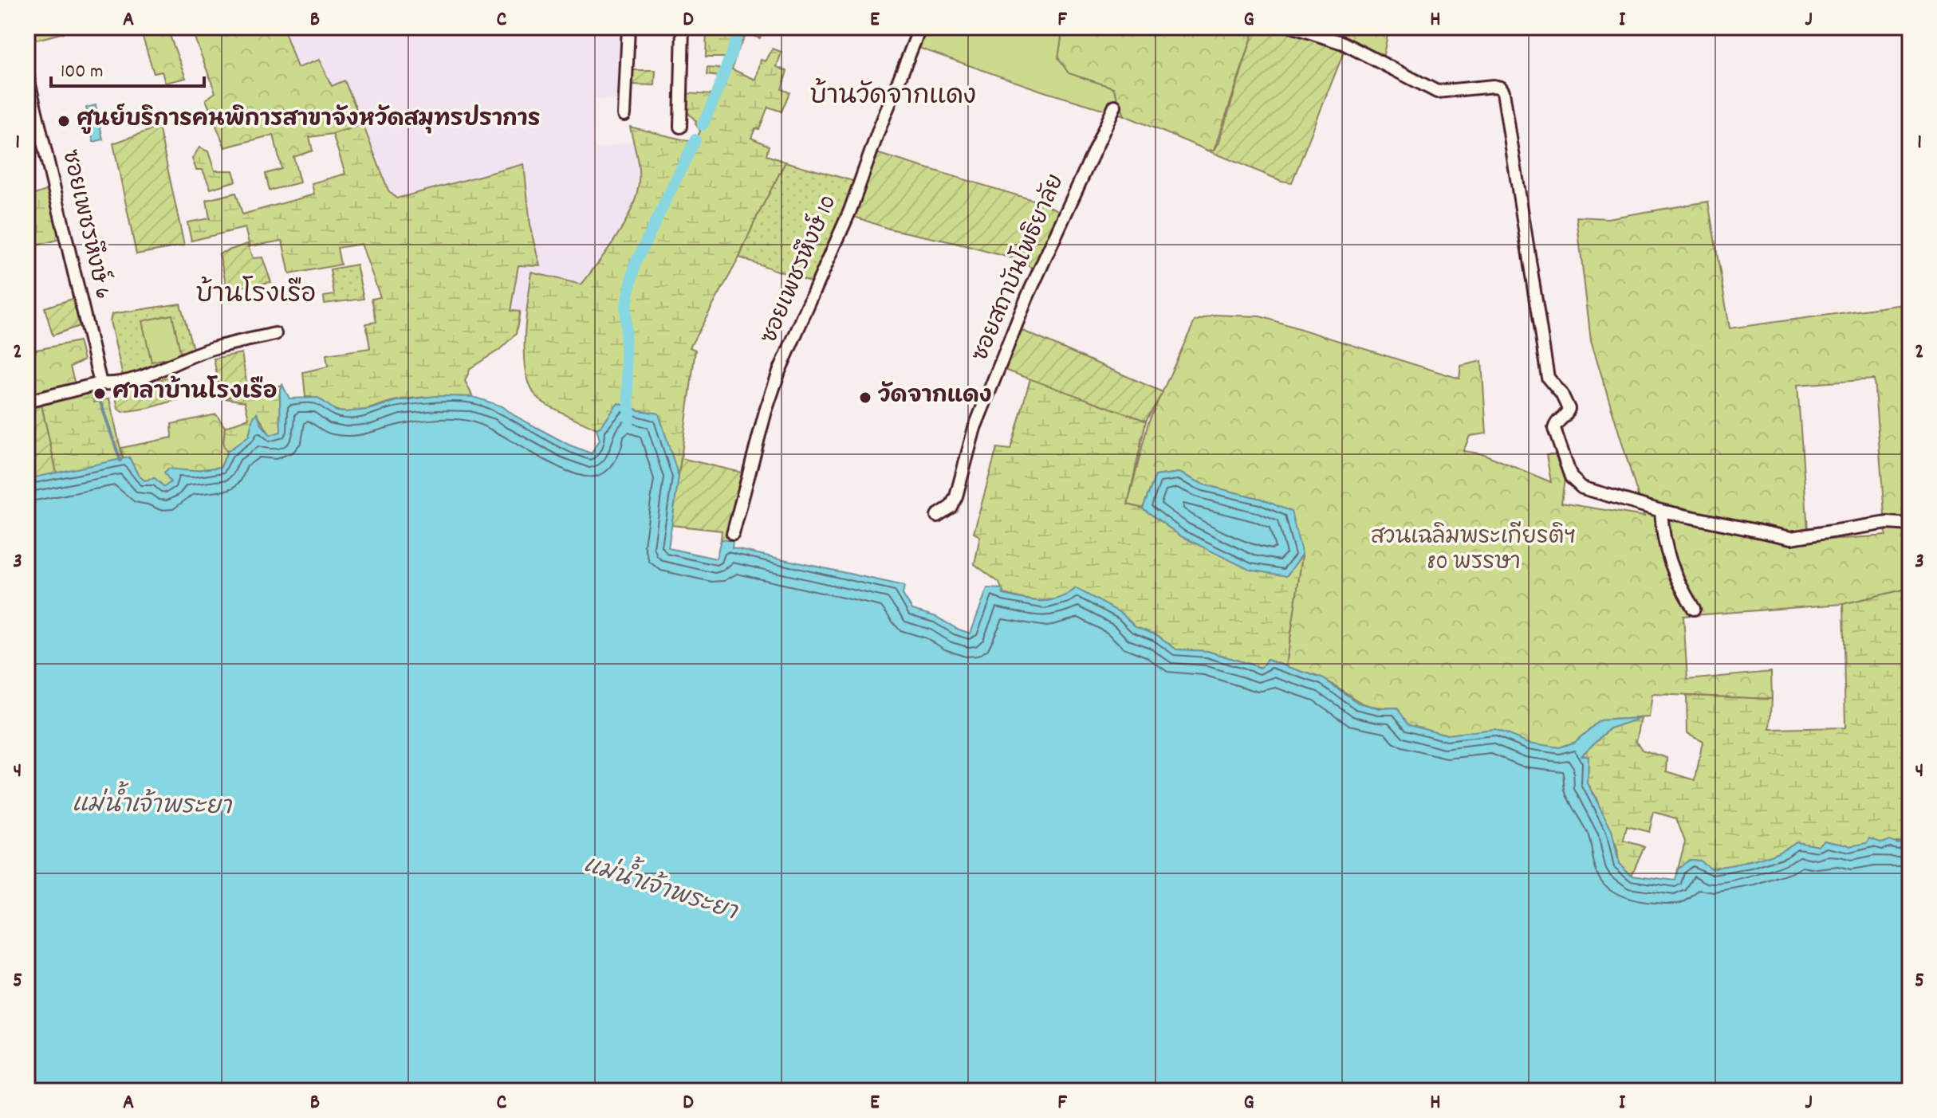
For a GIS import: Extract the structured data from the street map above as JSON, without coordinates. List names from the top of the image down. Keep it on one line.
{"streets":{"street":["ซอยเพชรหึงษ์ 6","ซอยสถาบันโพธิยาลัย","ซอยเพชรหึงษ์ 10"]},"districts":["บ้านวัดจากแดง","บ้านโรงเรือ"],"water":["แม่น้ำเจ้าพระยา"],"parks":["สวนเฉลิมพระเกียรติฯ 80 พรรษา"],"places":["ศูนย์บริการคนพิการสาขาจังหวัดสมุทรปราการ","ศาลาบ้านโรงเรือ","วัดจากแดง"],"scale_bar":"100 m","grid":{"columns":["A","B","C","D","E","F","G","H","I","J"],"rows":["1","2","3","4","5"]}}
